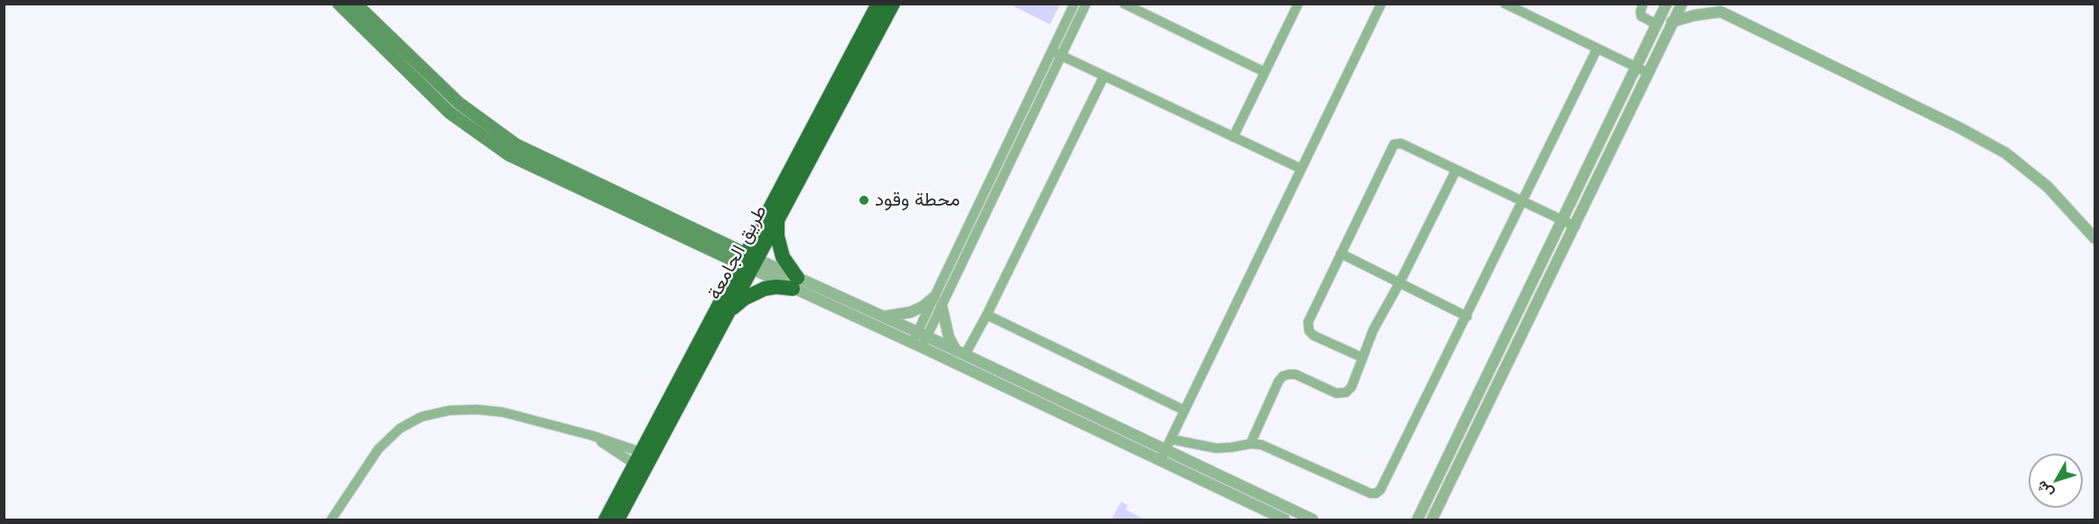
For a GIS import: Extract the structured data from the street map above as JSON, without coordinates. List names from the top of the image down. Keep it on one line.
{"streets":{"highway":["طريق الجامعة"]},"places":["محطة وقود"],"north":"bottom left"}
